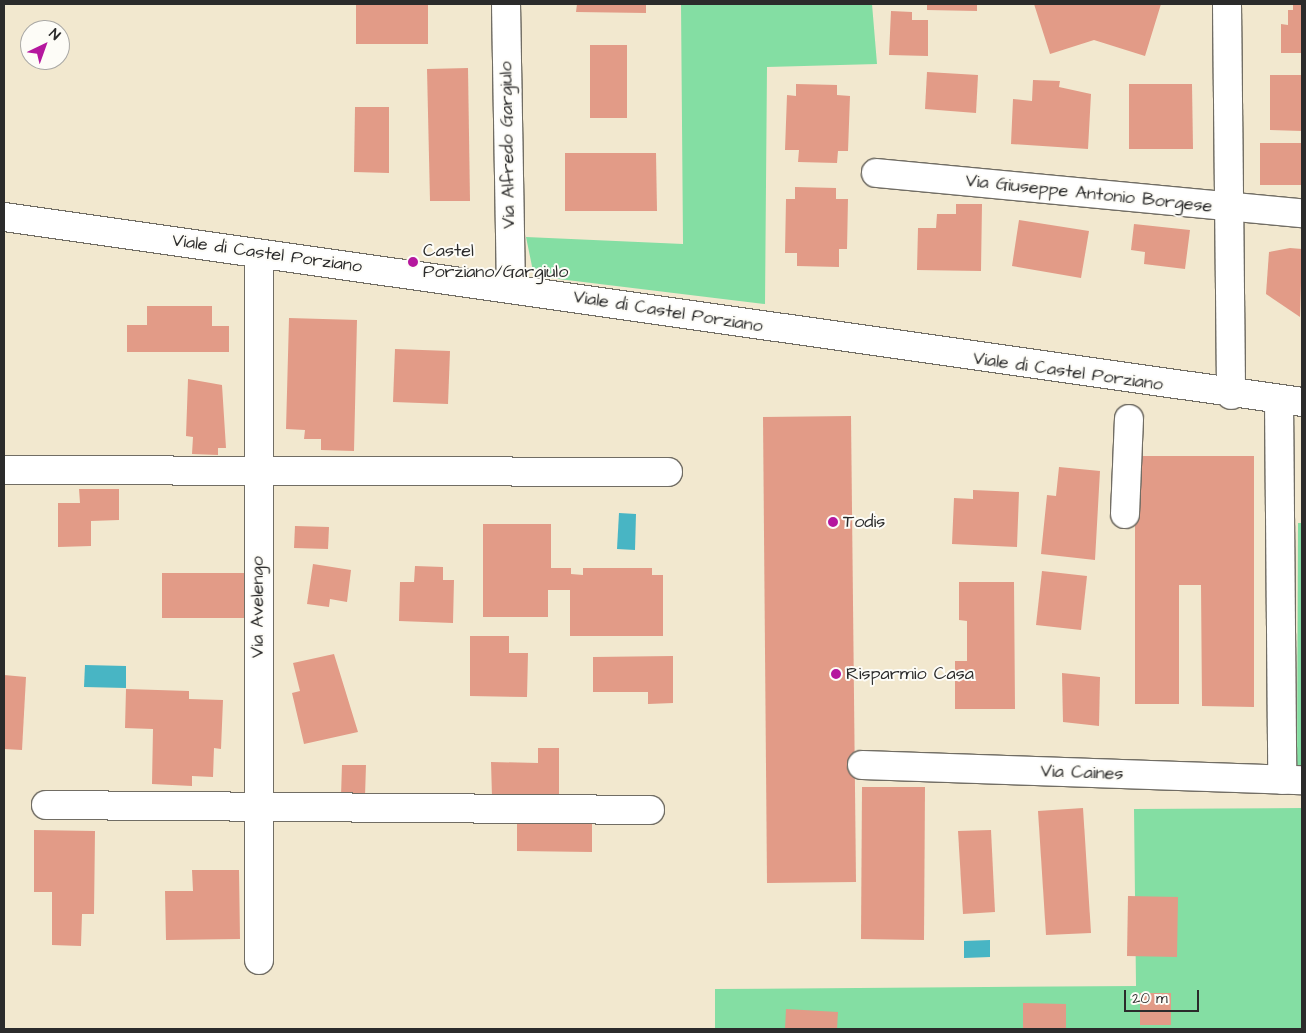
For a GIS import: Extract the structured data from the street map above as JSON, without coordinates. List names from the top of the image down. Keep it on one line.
{"streets":{"street":["Via Alfredo Gargiulo","Via Giuseppe Antonio Borgese","Viale di Castel Porziano","Via Avelengo","Via Caines"]},"crossings":[["Via Alfredo Gargiulo","Viale di Castel Porziano"],["Viale di Castel Porziano","Via Avelengo"]],"places":["Castel Porziano/Gargiulo","Todis","Risparmio Casa"],"scale_bar":"20 m","north":"top right"}
